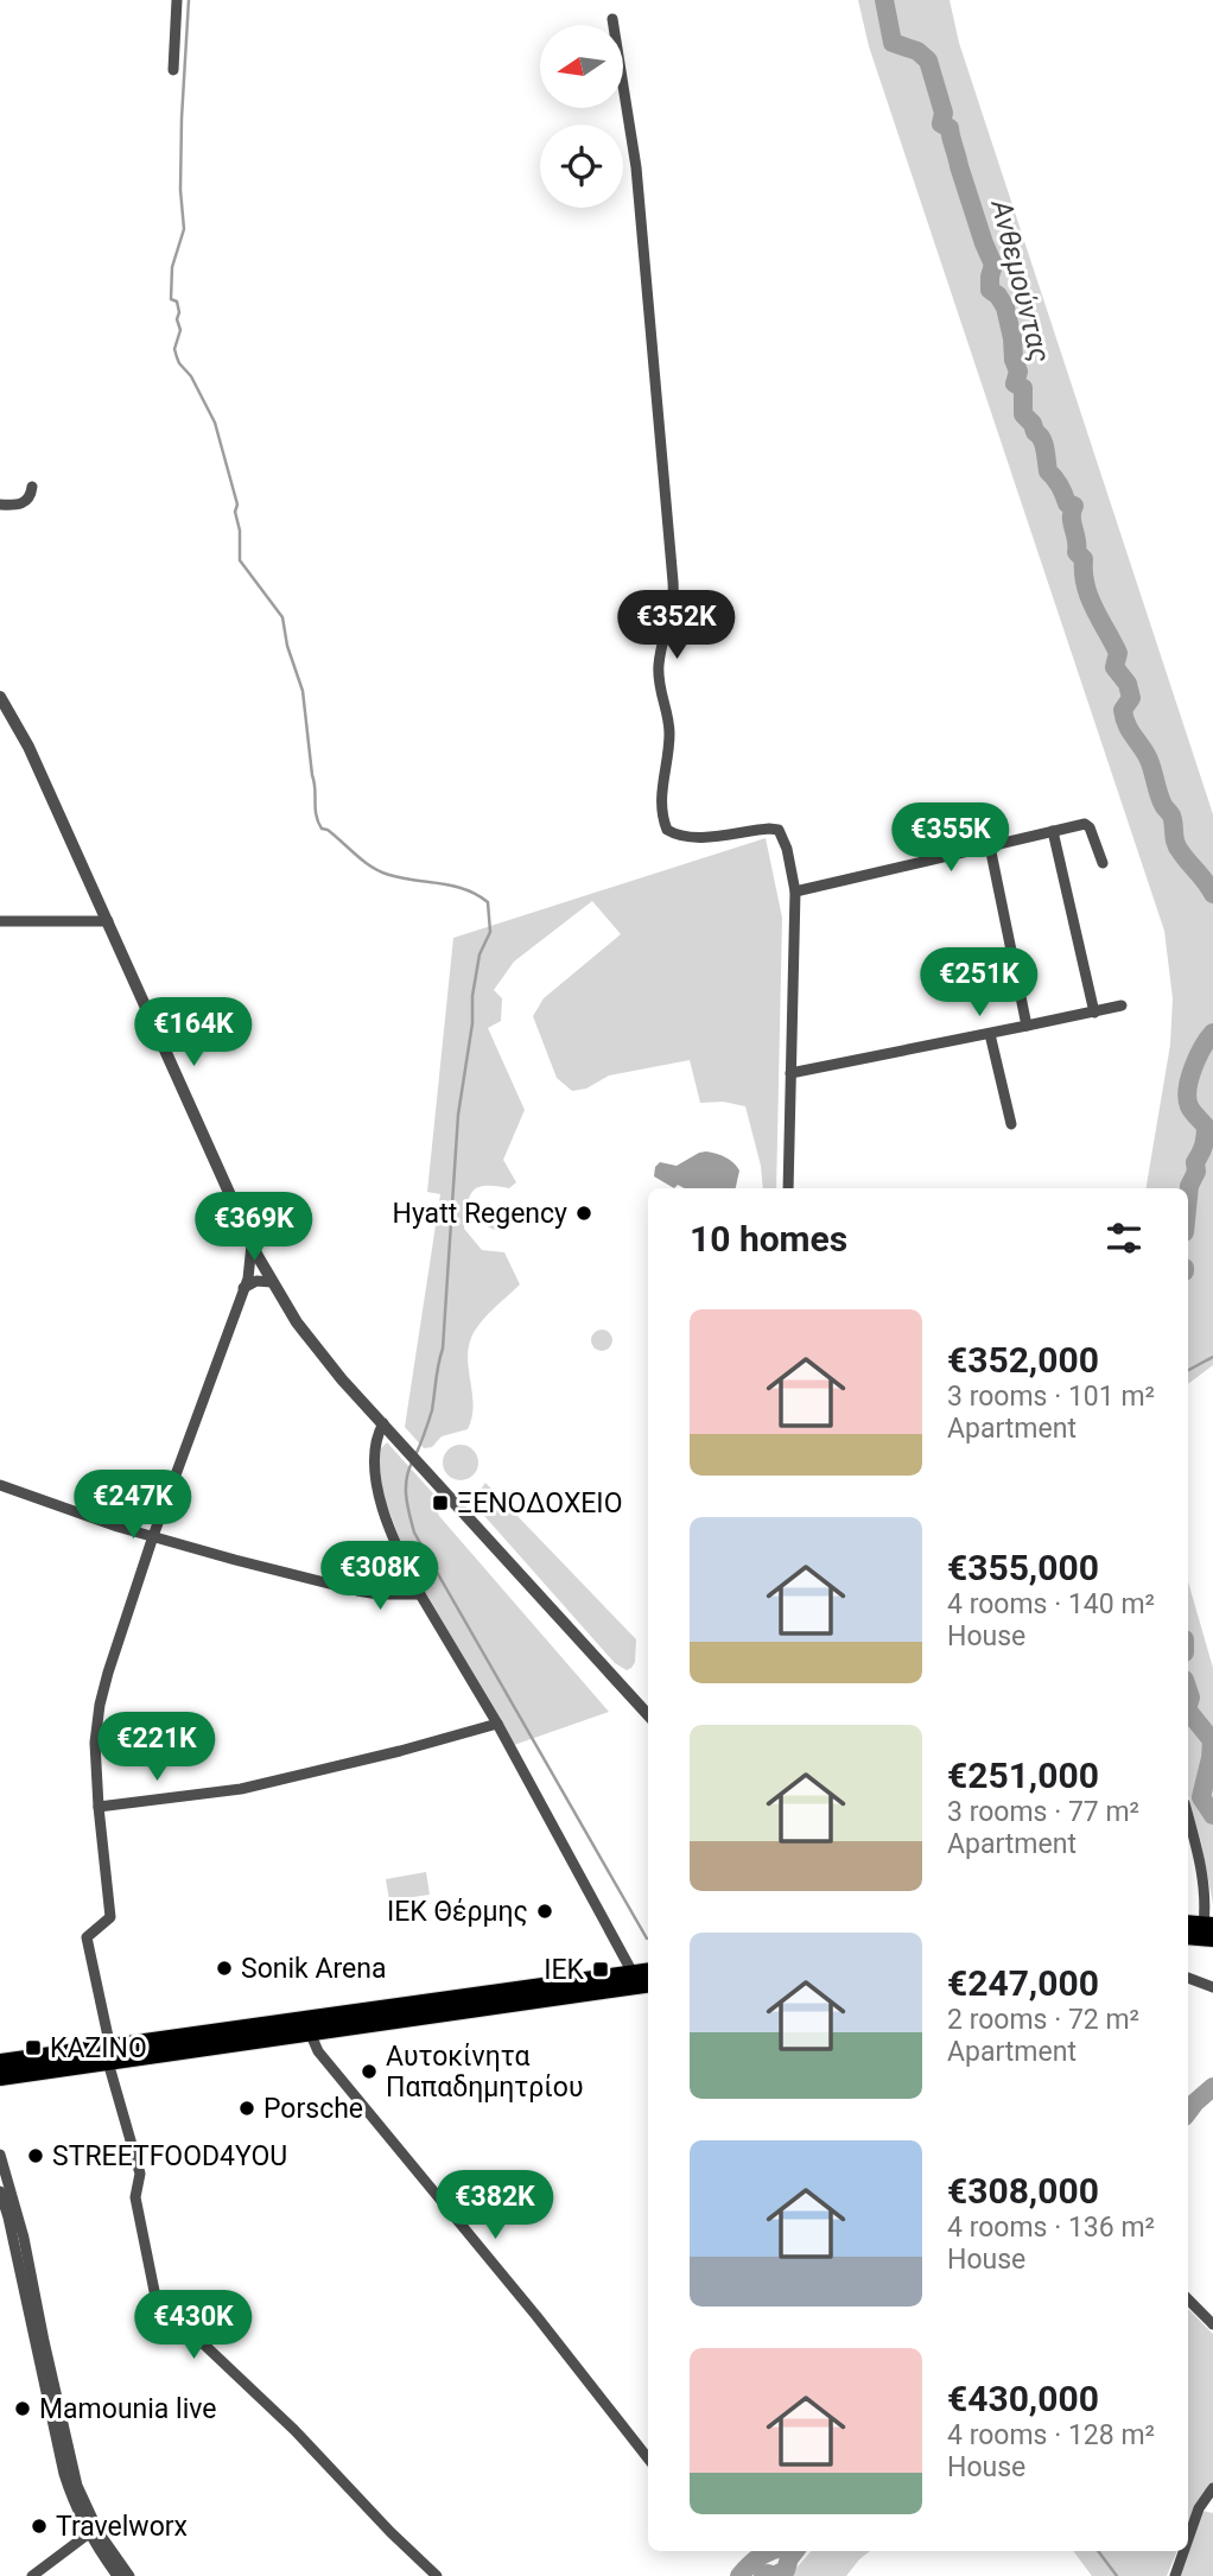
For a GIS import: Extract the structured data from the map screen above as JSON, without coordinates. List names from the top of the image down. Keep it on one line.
{"water":["Ανθεμούντας"],"places":{"other":["Hyatt Regency","ΙΕΚ Θέρμης","Sonik Arena","Αυτοκίνητα Παπαδημητρίου","Porsche","STREETFOOD4YOU","Mamounia live","Travelworx"],"transit":["ΞΕΝΟΔΟΧΕΙΟ","ΙΕΚ","ΚΑΖΙΝΟ"]},"north":"left","page":{"price":["€352K","€355K","€251K","€164K","€369K","€247K","€308K","€221K","€382K","€430K"],"heading":"10 homes","list":[{"name":"€352,000","note":"3 rooms · 101 m² · Apartment"},{"name":"€355,000","note":"4 rooms · 140 m² · House"},{"name":"€251,000","note":"3 rooms · 77 m² · Apartment"},{"name":"€247,000","note":"2 rooms · 72 m² · Apartment"},{"name":"€308,000","note":"4 rooms · 136 m² · House"},{"name":"€430,000","note":"4 rooms · 128 m² · House"}]}}
